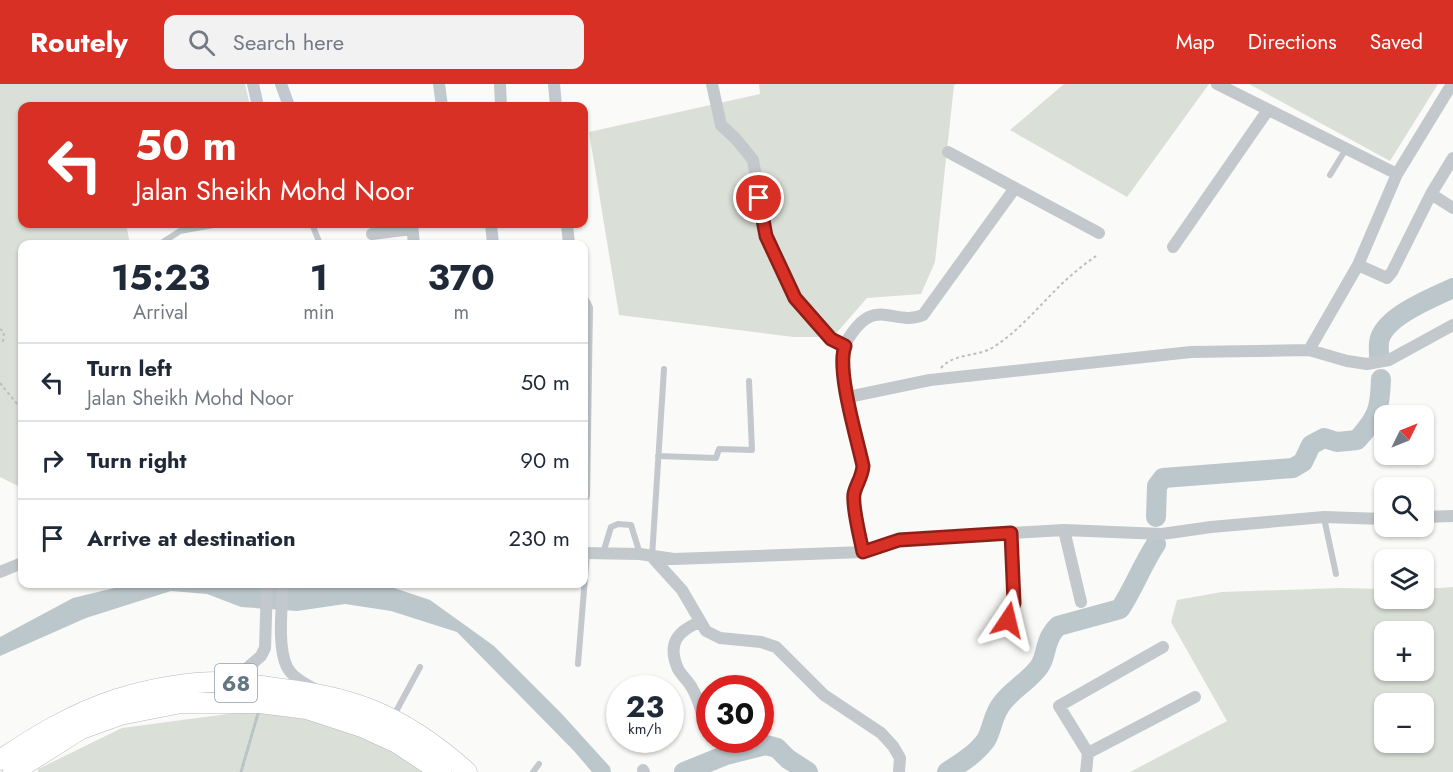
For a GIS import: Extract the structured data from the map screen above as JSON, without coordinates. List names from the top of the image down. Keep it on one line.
{"streets":{"main road":["68"]},"north":"top right","page":{"header":"Routely","search":"Search here","nav":["Map","Directions","Saved"],"turn":["50 m","Jalan Sheikh Mohd Noor"],"eta":["15:23","Arrival","1","min","370","m"],"list":[{"name":"Turn left","note":"Jalan Sheikh Mohd Noor","value":"50 m"},{"name":"Turn right","value":"90 m"},{"name":"Arrive at destination","value":"230 m"}],"map_buttons":["+","−"],"speed":"23 km/h","limit":"30"}}
